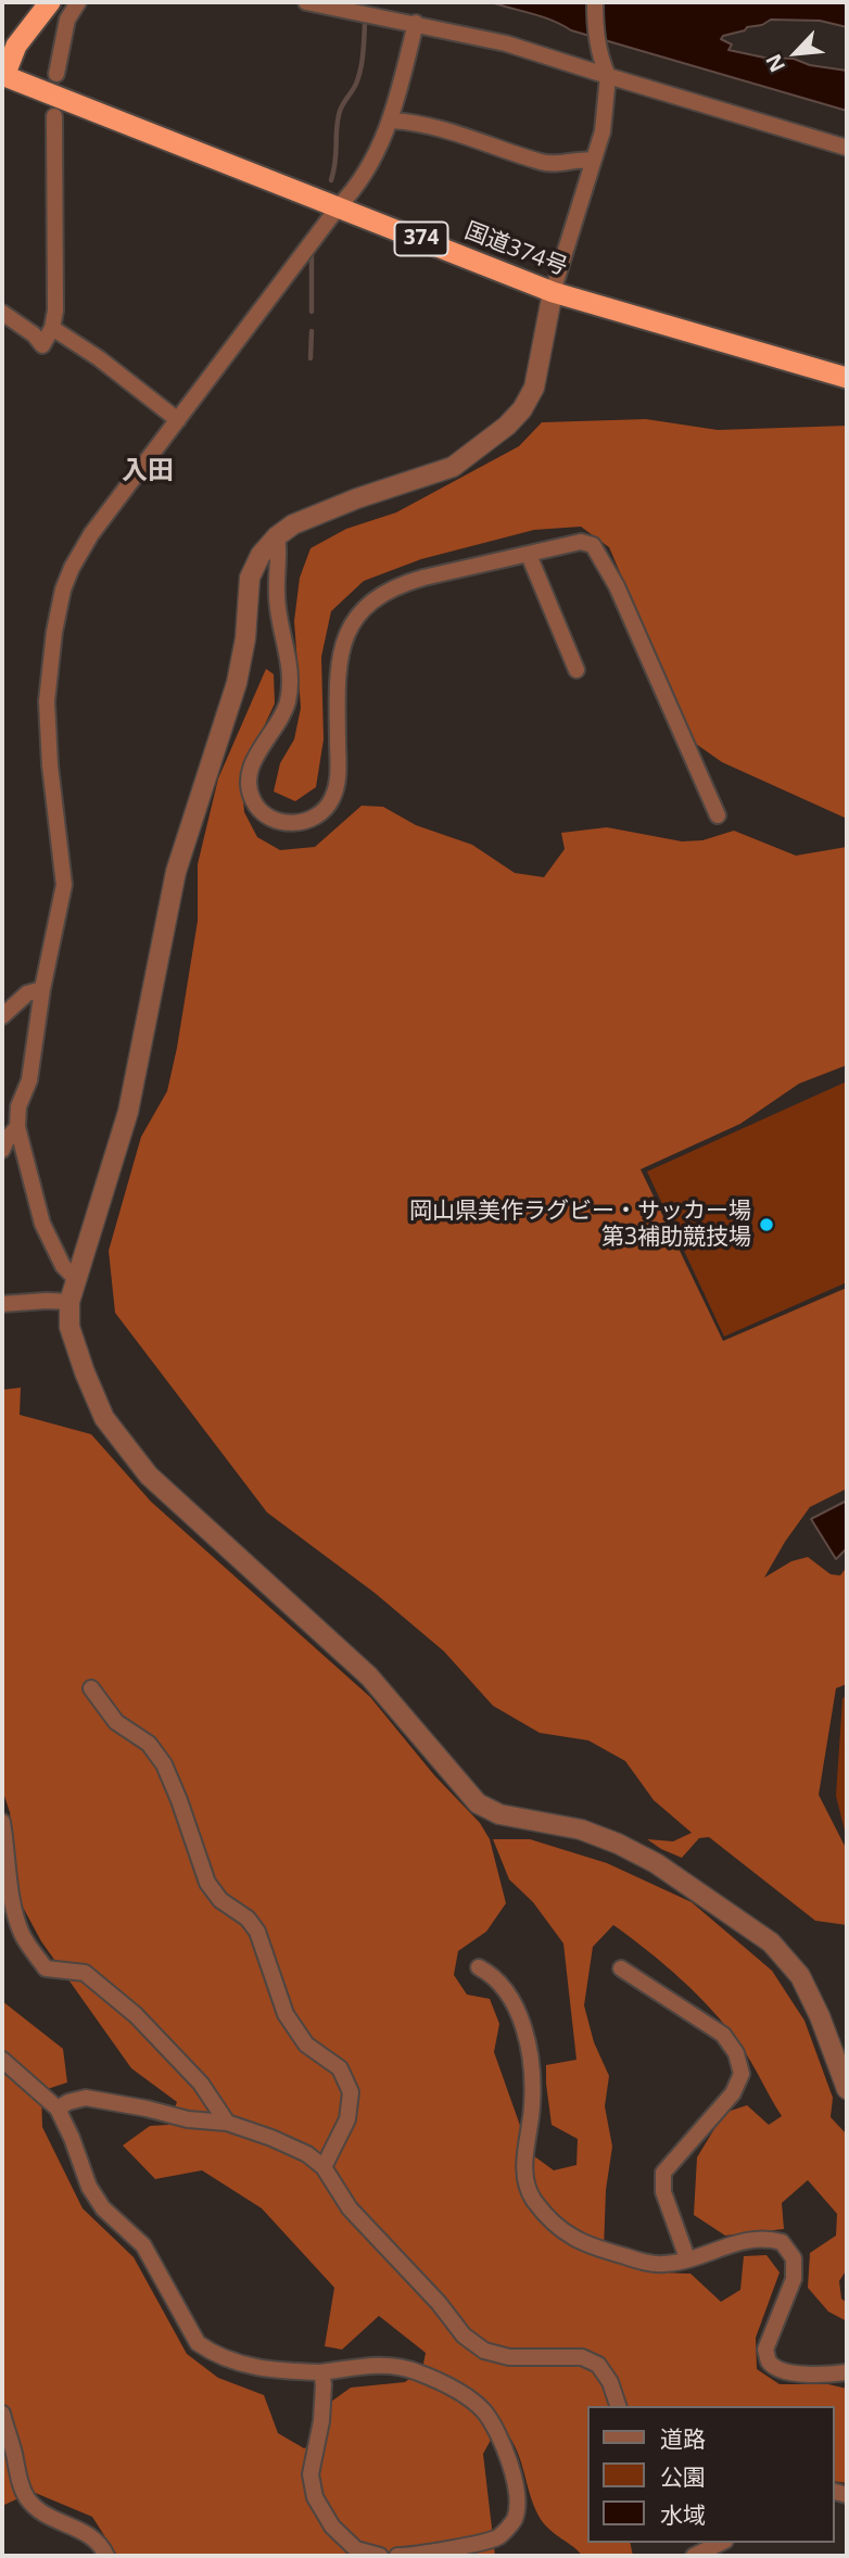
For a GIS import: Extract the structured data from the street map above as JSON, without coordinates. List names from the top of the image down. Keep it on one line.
{"streets":{"highway":["374","国道374号"]},"districts":["入田"],"places":["岡山県美作ラグビー・サッカー場 第3補助競技場"],"legend":["道路","公園","水域"],"north":"bottom left"}
